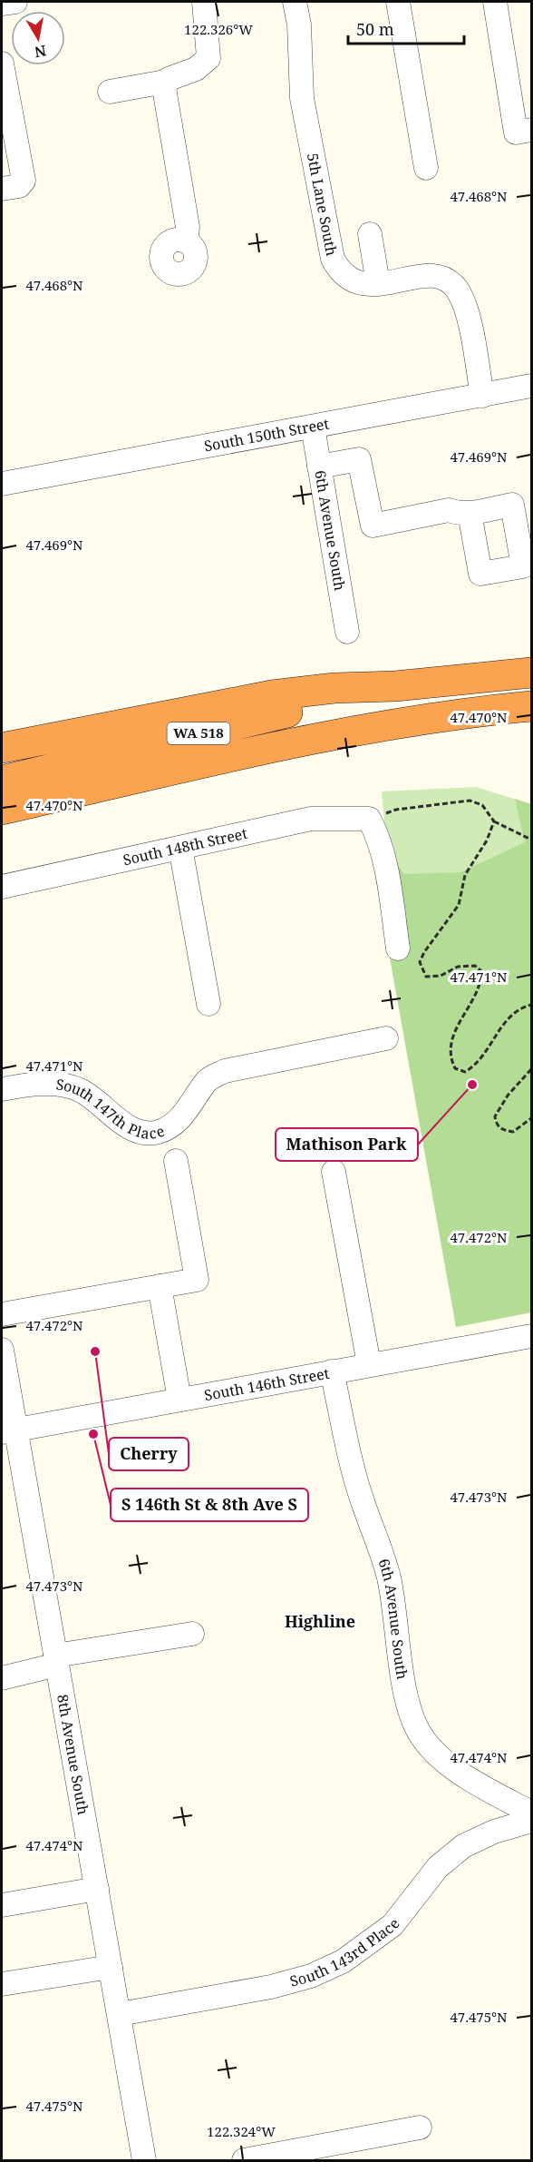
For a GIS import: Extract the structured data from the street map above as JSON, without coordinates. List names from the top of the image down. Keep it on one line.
{"streets":{"highway":["WA 518"],"street":["5th Lane South","South 150th Street","6th Avenue South","South 148th Street","South 147th Place","South 146th Street","8th Avenue South","South 143rd Place"]},"crossings":[["5th Lane South","South 150th Street"],["South 150th Street","6th Avenue South"],["6th Avenue South","South 146th Street"],["South 146th Street","8th Avenue South"],["8th Avenue South","South 143rd Place"]],"districts":["Highline"],"places":["Mathison Park","Cherry","S 146th St & 8th Ave S"],"scale_bar":"50 m","north":"bottom","coordinates":["122.326°W","47.468°N","47.469°N","47.470°N","47.471°N","47.472°N","47.473°N","47.474°N","47.475°N","122.324°W"]}
